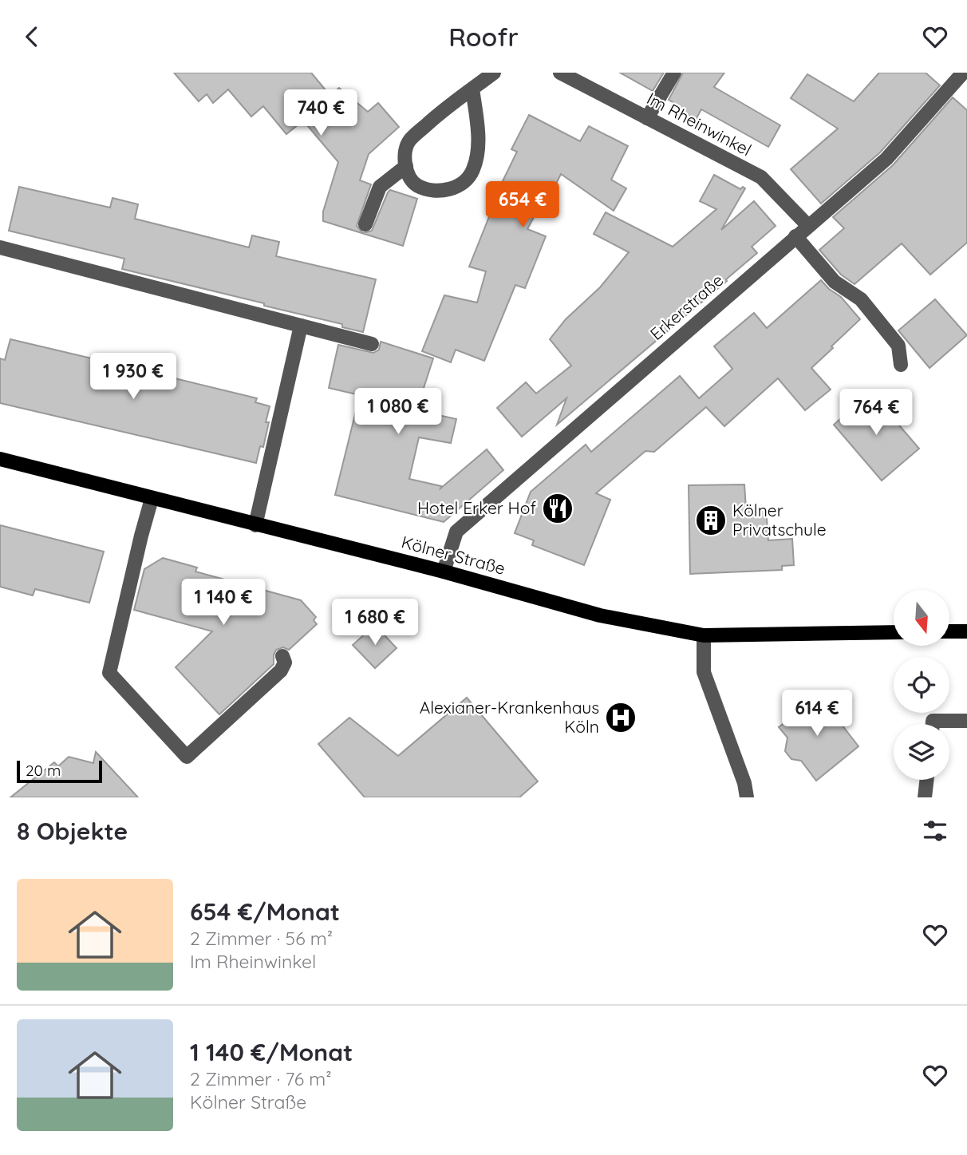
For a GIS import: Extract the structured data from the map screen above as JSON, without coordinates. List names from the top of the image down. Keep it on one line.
{"streets":{"main road":["Kölner Straße"],"street":["Im Rheinwinkel","Erkerstraße"]},"crossings":[["Im Rheinwinkel","Erkerstraße"],["Erkerstraße","Kölner Straße"]],"places":{"restaurant":["Hotel Erker Hof"],"building":["Kölner Privatschule"],"hospital":["Alexianer-Krankenhaus Köln"]},"scale_bar":"20 m","north":"bottom","page":{"header":"Roofr","price":["740 €","654 €","1 930 €","1 080 €","764 €","1 140 €","1 680 €","614 €"],"scale":"20 m","heading":"8 Objekte","list":[{"name":"654 €/Monat","note":"2 Zimmer · 56 m² · Im Rheinwinkel"},{"name":"1 140 €/Monat","note":"2 Zimmer · 76 m² · Kölner Straße"}]}}
